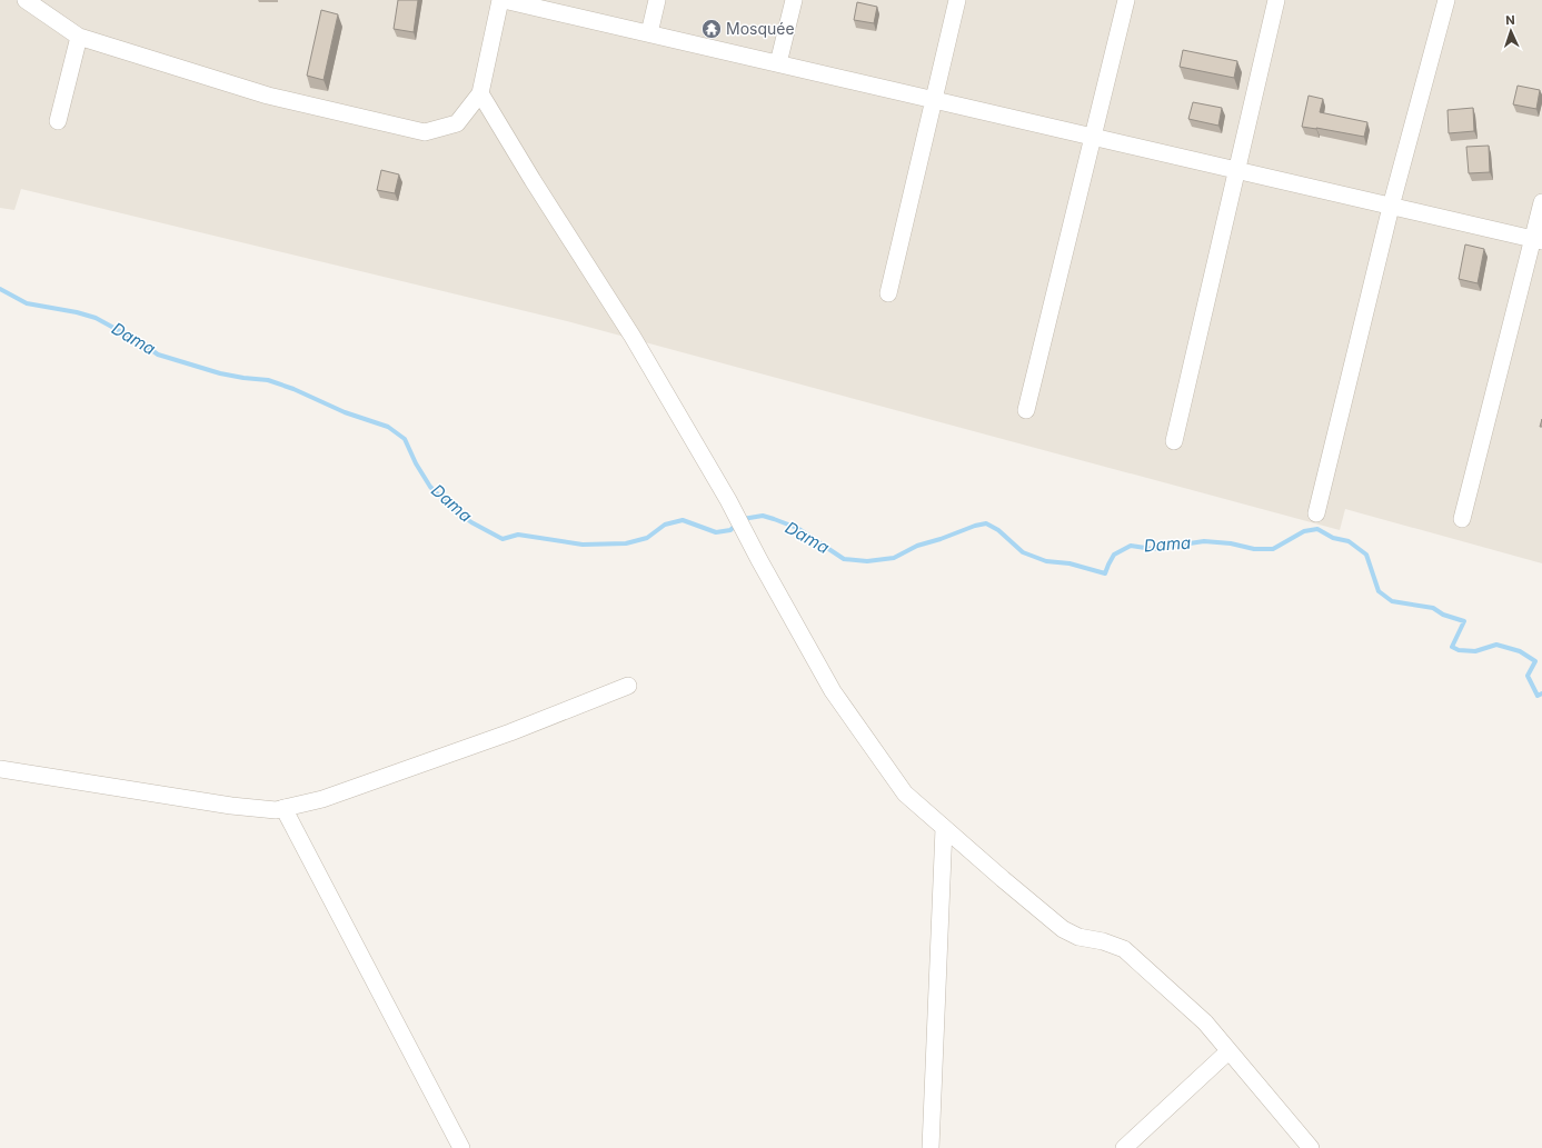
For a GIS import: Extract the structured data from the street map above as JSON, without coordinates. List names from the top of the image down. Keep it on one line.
{"water":["Dama"],"places":{"temple":["Mosquée"]},"north":"top"}
